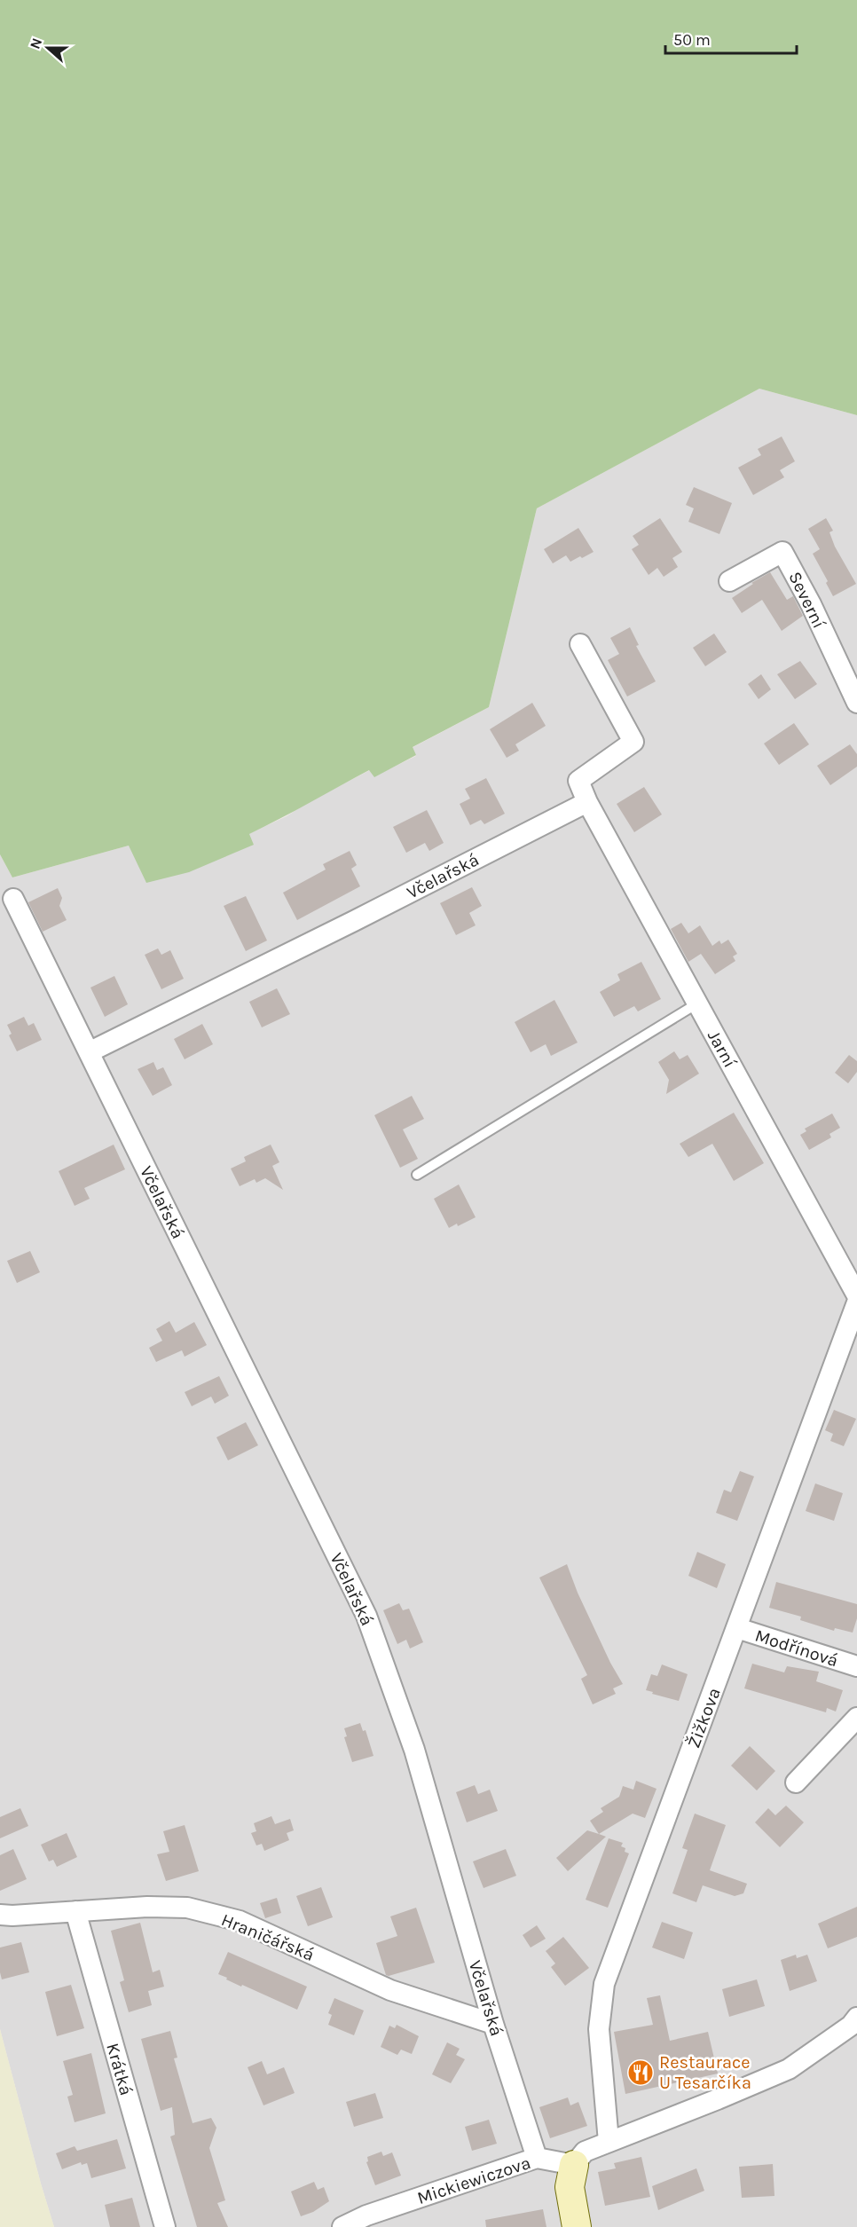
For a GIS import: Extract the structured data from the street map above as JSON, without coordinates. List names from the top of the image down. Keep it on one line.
{"streets":{"street":["Severní","Včelařská","Jarní","Modřínová","Žižkova","Hraničářská","Krátká","Mickiewiczova"]},"crossings":[["Včelařská","Jarní"],["Včelařská","Hraničářská"],["Včelařská","Mickiewiczova"],["Modřínová","Žižkova"],["Hraničářská","Krátká"]],"places":{"restaurant":["Restaurace U Tesarčíka"]},"scale_bar":"50 m","north":"left"}
